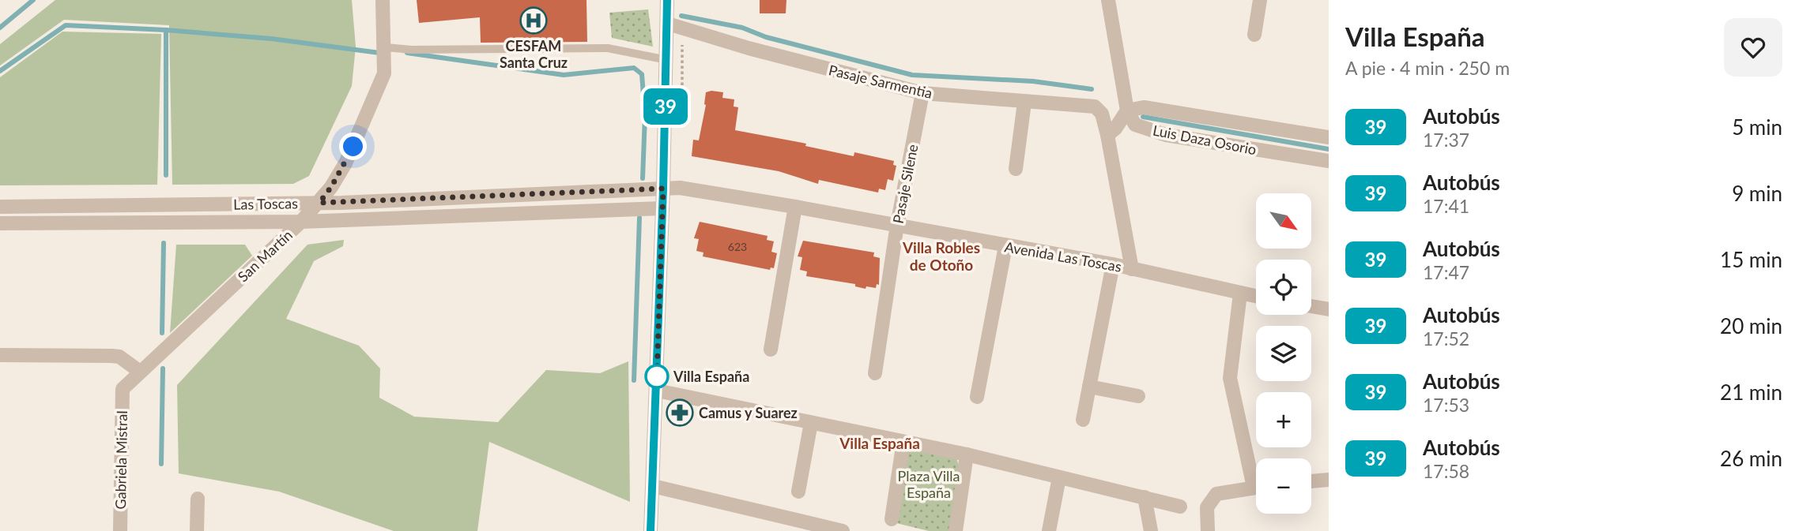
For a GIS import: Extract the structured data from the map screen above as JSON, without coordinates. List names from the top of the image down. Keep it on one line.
{"streets":{"street":["Pasaje Sarmentia","Luis Daza Osorio","Pasaje Silene","Las Toscas","San Martín","Avenida Las Toscas","Gabriela Mistral"]},"crossings":[["Pasaje Sarmentia","Pasaje Silene"],["Pasaje Silene","Avenida Las Toscas"],["Las Toscas","San Martín"],["Las Toscas","Avenida Las Toscas"],["San Martín","Gabriela Mistral"]],"districts":["Villa Robles de Otoño","Villa España"],"parks":["Plaza Villa España"],"places":{"hospital":["CESFAM Santa Cruz"],"other":["Villa España"],"pharmacy":["Camus y Suarez"]},"lines":["bus line 39"],"house_numbers":["623"],"north":"bottom right","page":{"on_map":"39","heading":["Villa España","A pie · 4 min · 250 m"],"list":[{"mark":"39","name":"Autobús","note":"17:37","value":"5 min"},{"mark":"39","name":"Autobús","note":"17:41","value":"9 min"},{"mark":"39","name":"Autobús","note":"17:47","value":"15 min"},{"mark":"39","name":"Autobús","note":"17:52","value":"20 min"},{"mark":"39","name":"Autobús","note":"17:53","value":"21 min"},{"mark":"39","name":"Autobús","note":"17:58","value":"26 min"}],"map_buttons":["+","−"]}}
